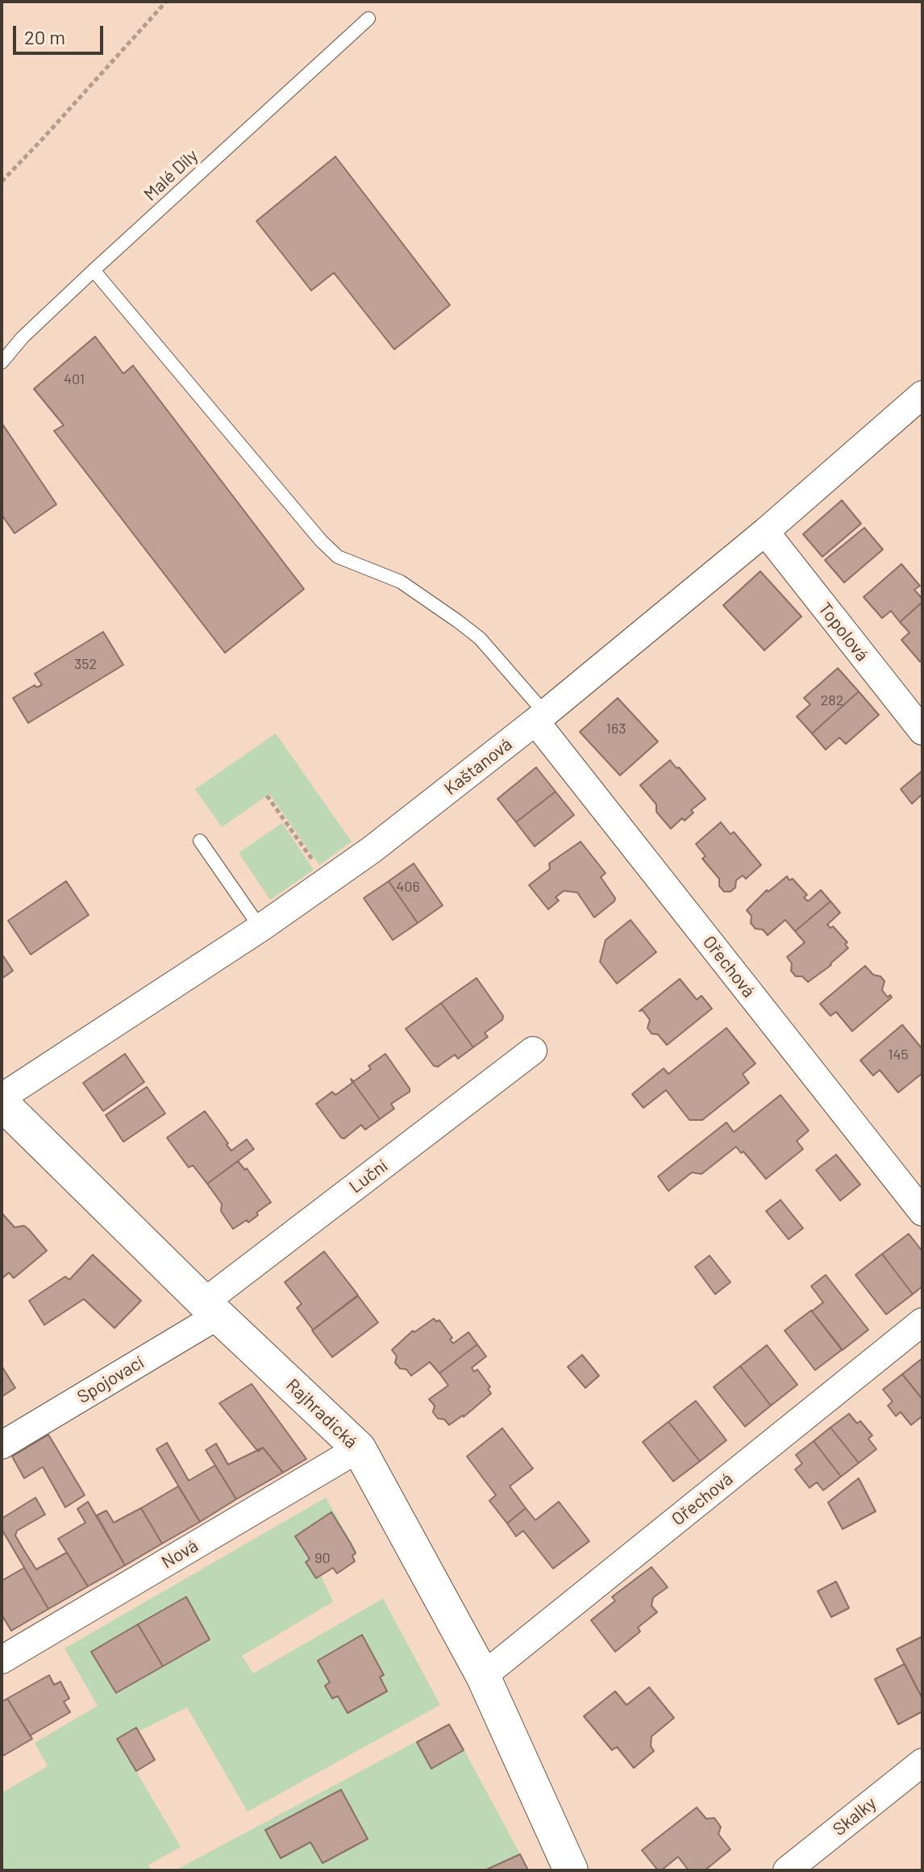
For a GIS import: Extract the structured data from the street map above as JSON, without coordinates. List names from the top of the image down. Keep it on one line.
{"streets":{"street":["Topolová","Kaštanová","Ořechová","Luční","Spojovací","Rajhradická","Nová","Skalky"],"lane":["Malé Díly"]},"crossings":[["Topolová","Kaštanová"],["Kaštanová","Ořechová"],["Ořechová","Rajhradická"],["Luční","Spojovací"],["Luční","Rajhradická"],["Spojovací","Rajhradická"],["Rajhradická","Nová"]],"house_numbers":["401","352","282","163","406","145","90"],"scale_bar":"20 m"}
